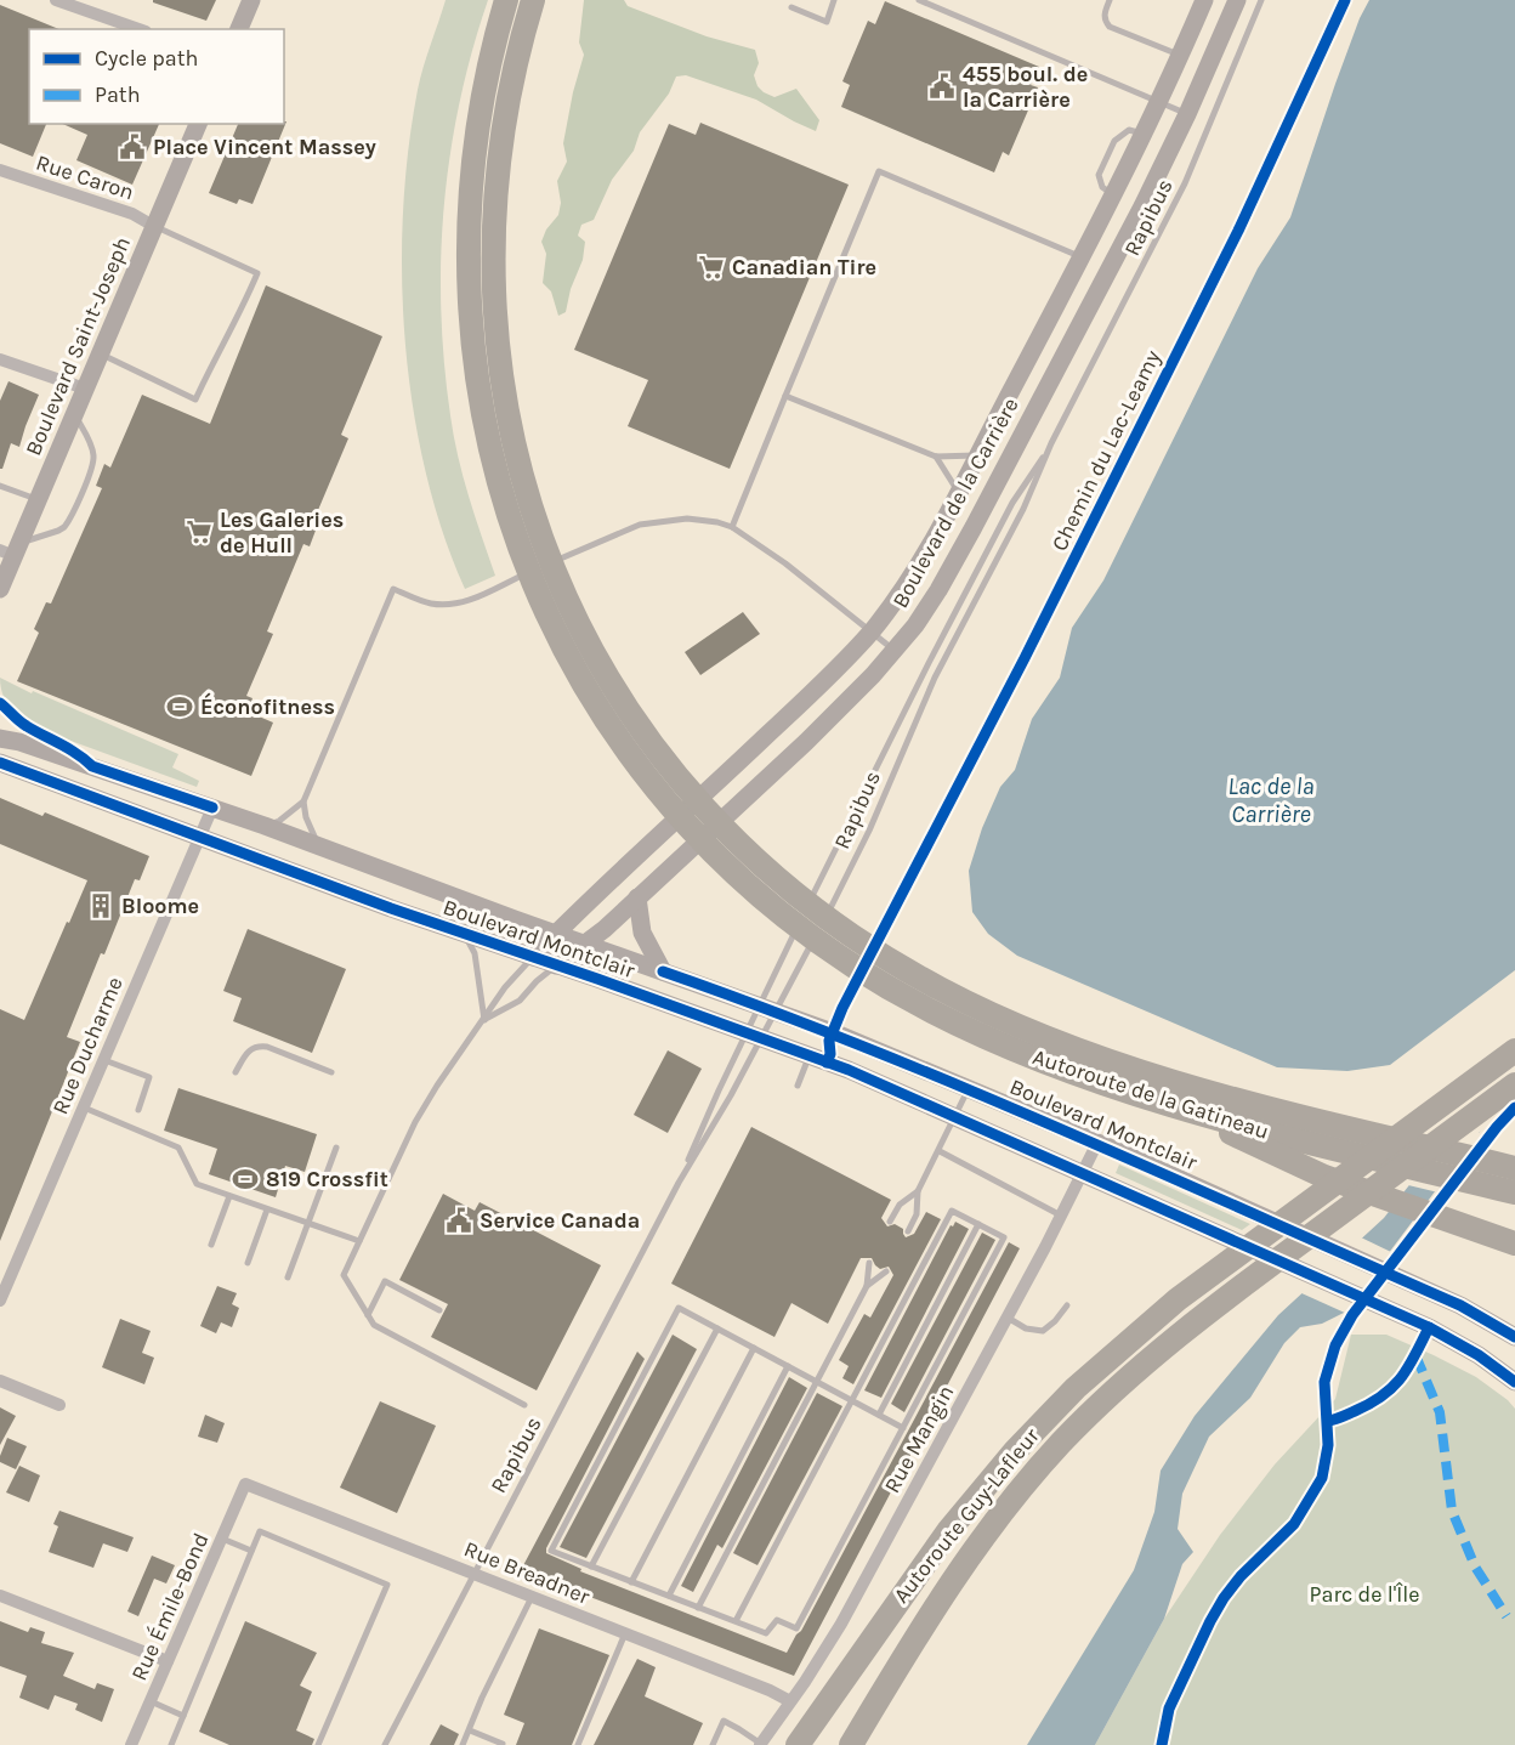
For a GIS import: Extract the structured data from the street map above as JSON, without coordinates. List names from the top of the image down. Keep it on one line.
{"streets":{"highway":["Autoroute de la Gatineau","Autoroute Guy-Lafleur"],"main road":["Boulevard Saint-Joseph","Boulevard de la Carrière","Boulevard Montclair"],"street":["Rue Caron","Rue Ducharme","Rue Mangin","Rue Breadner","Rue Émile-Bond"],"lane":["Rapibus"],"cycle path":["Chemin du Lac-Leamy"]},"crossings":[["Rue Caron","Boulevard Saint-Joseph"],["Rapibus","Boulevard Montclair"],["Rapibus","Rue Breadner"],["Boulevard de la Carrière","Boulevard Montclair"],["Boulevard Montclair","Rue Ducharme"],["Boulevard Montclair","Rue Mangin"],["Rue Mangin","Rue Breadner"],["Rue Breadner","Rue Émile-Bond"]],"water":["Lac de la Carrière"],"parks":["Parc de l'Île"],"places":{"public building":["455 boul. de la Carrière","Place Vincent Massey","Service Canada"],"supermarket":["Canadian Tire","Les Galeries de Hull"],"sports":["Éconofitness","819 Crossfit"],"building":["Bloome"]},"legend":["Cycle path","Path"]}
